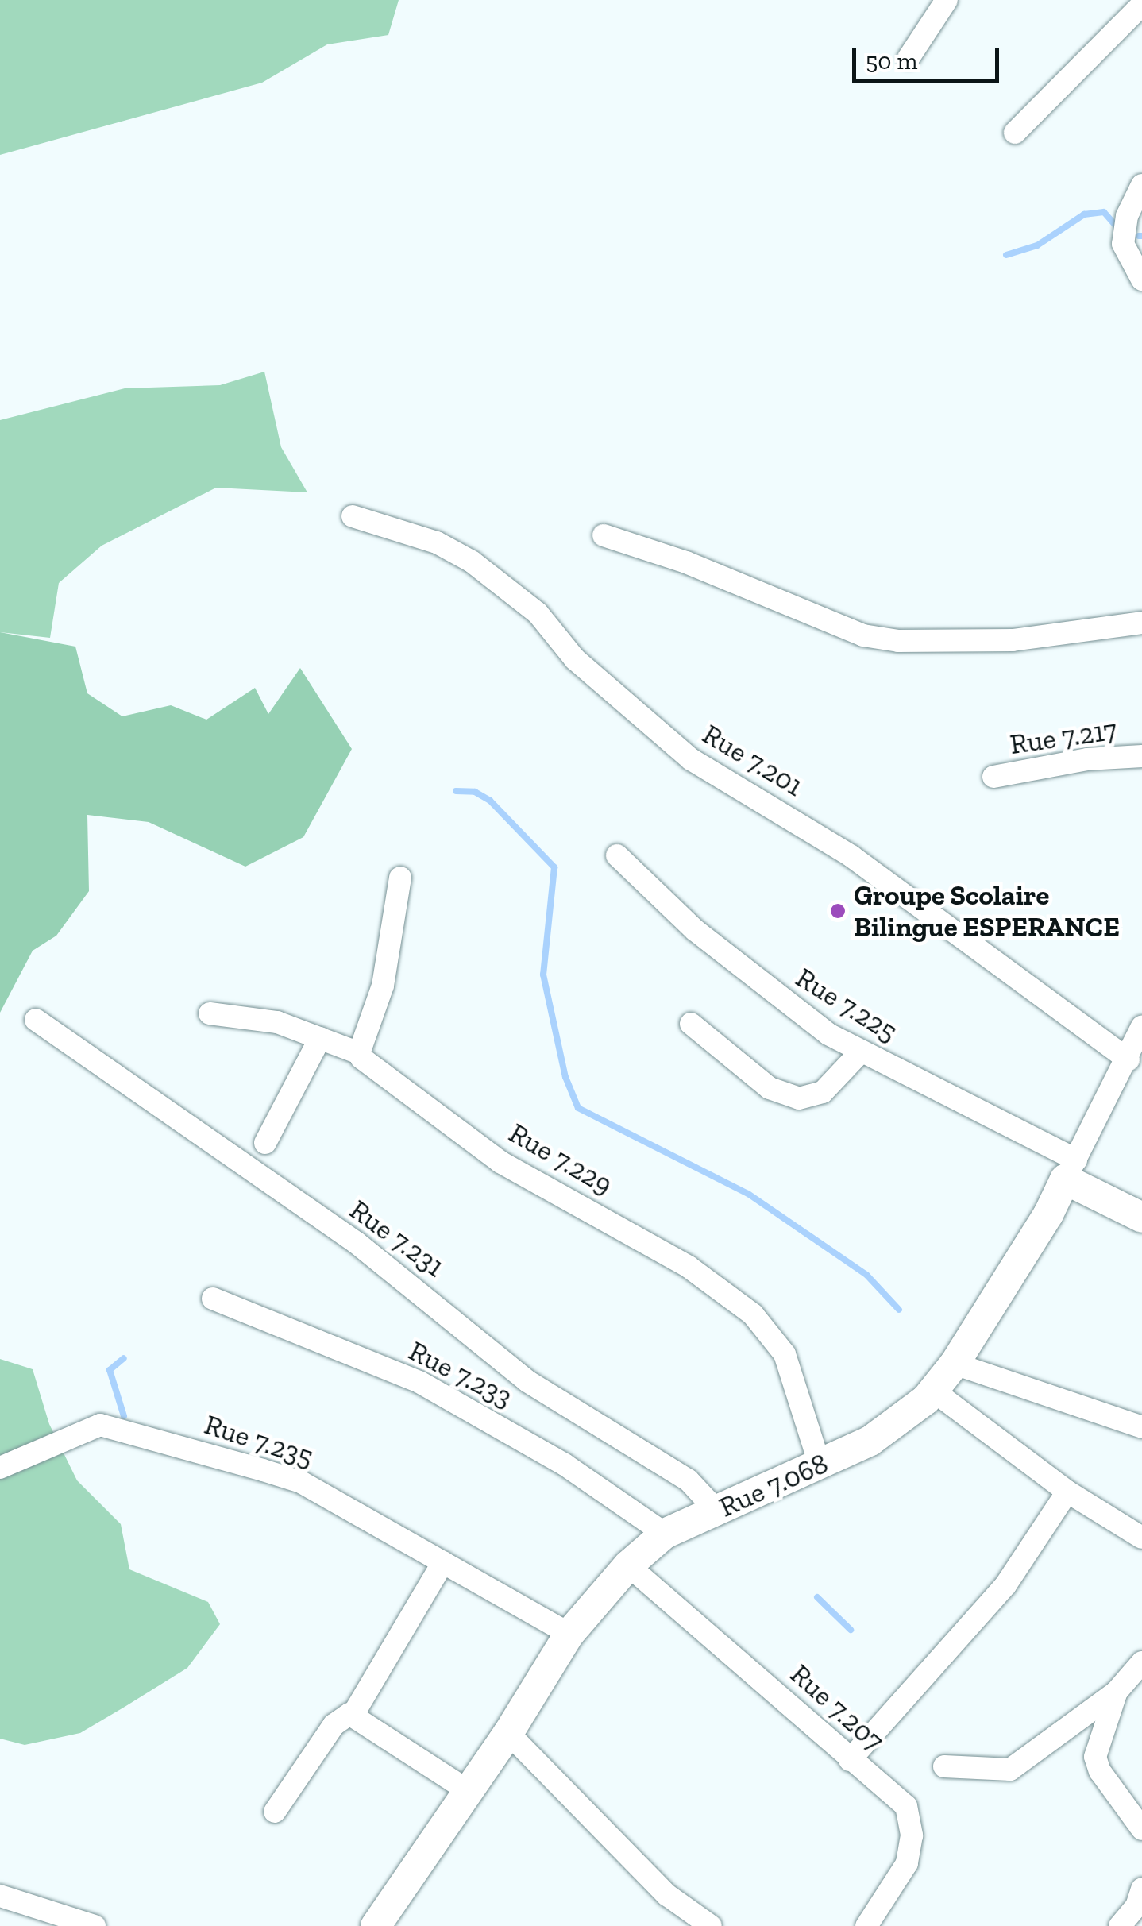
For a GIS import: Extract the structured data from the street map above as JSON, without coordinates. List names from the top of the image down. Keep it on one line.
{"streets":{"street":["Rue 7.217","Rue 7.201","Rue 7.225","Rue 7.229","Rue 7.231","Rue 7.233","Rue 7.235","Rue 7.068","Rue 7.207"]},"crossings":[["Rue 7.201","Rue 7.068"],["Rue 7.225","Rue 7.068"],["Rue 7.229","Rue 7.068"],["Rue 7.231","Rue 7.068"],["Rue 7.233","Rue 7.068"],["Rue 7.235","Rue 7.068"],["Rue 7.068","Rue 7.207"]],"places":["Groupe Scolaire Bilingue ESPERANCE"],"scale_bar":"50 m"}
